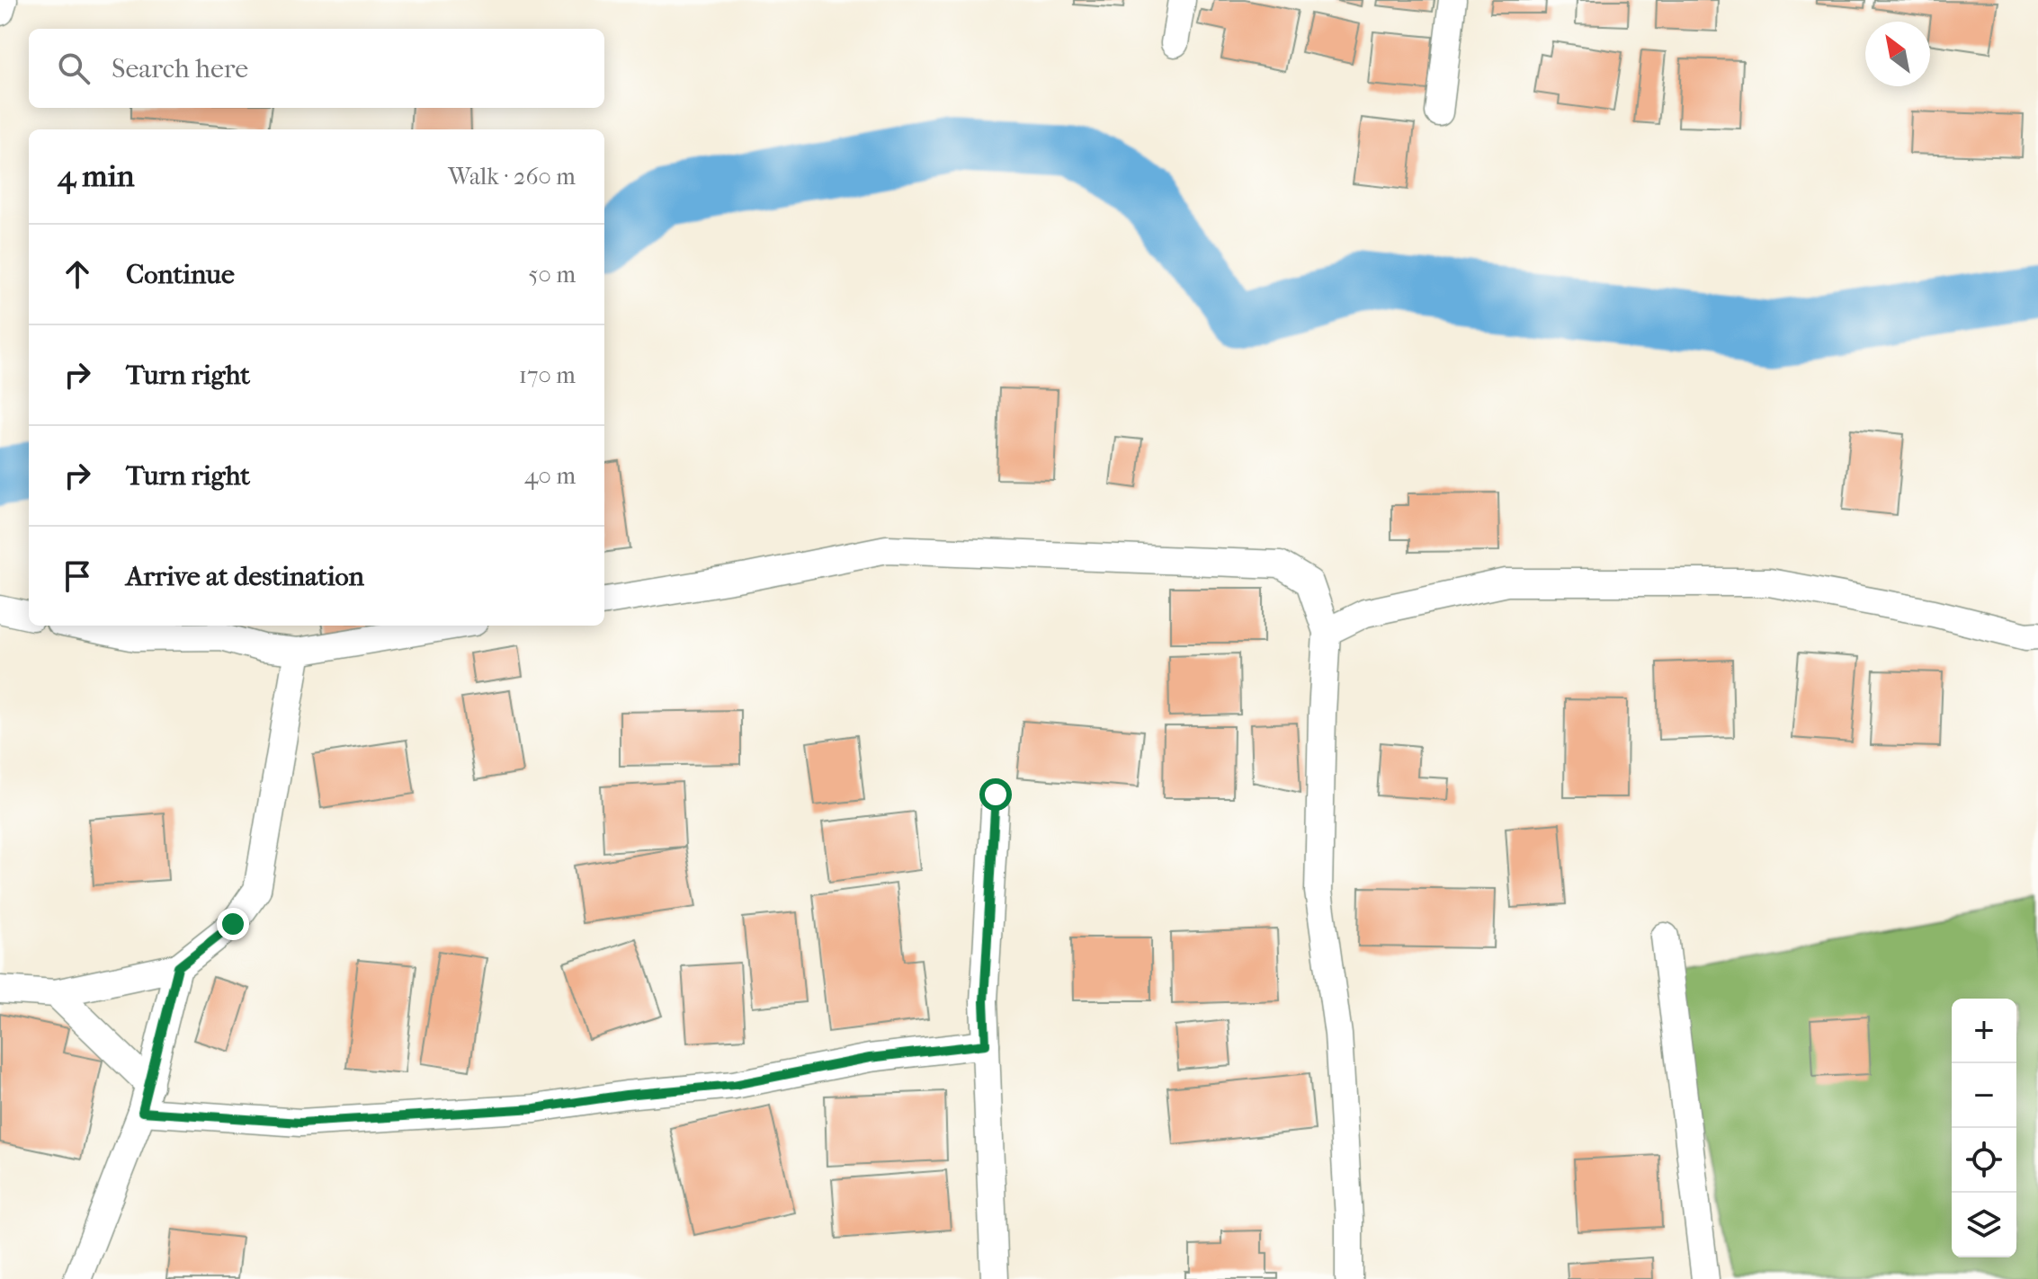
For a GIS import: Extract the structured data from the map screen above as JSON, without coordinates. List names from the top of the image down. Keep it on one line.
{"north":"top left","page":{"search":"Search here","heading":["4 min","Walk · 260 m"],"list":[["Continue","50 m"],["Turn right","170 m"],["Turn right","40 m"],"Arrive at destination"],"map_buttons":["+","−"]}}
